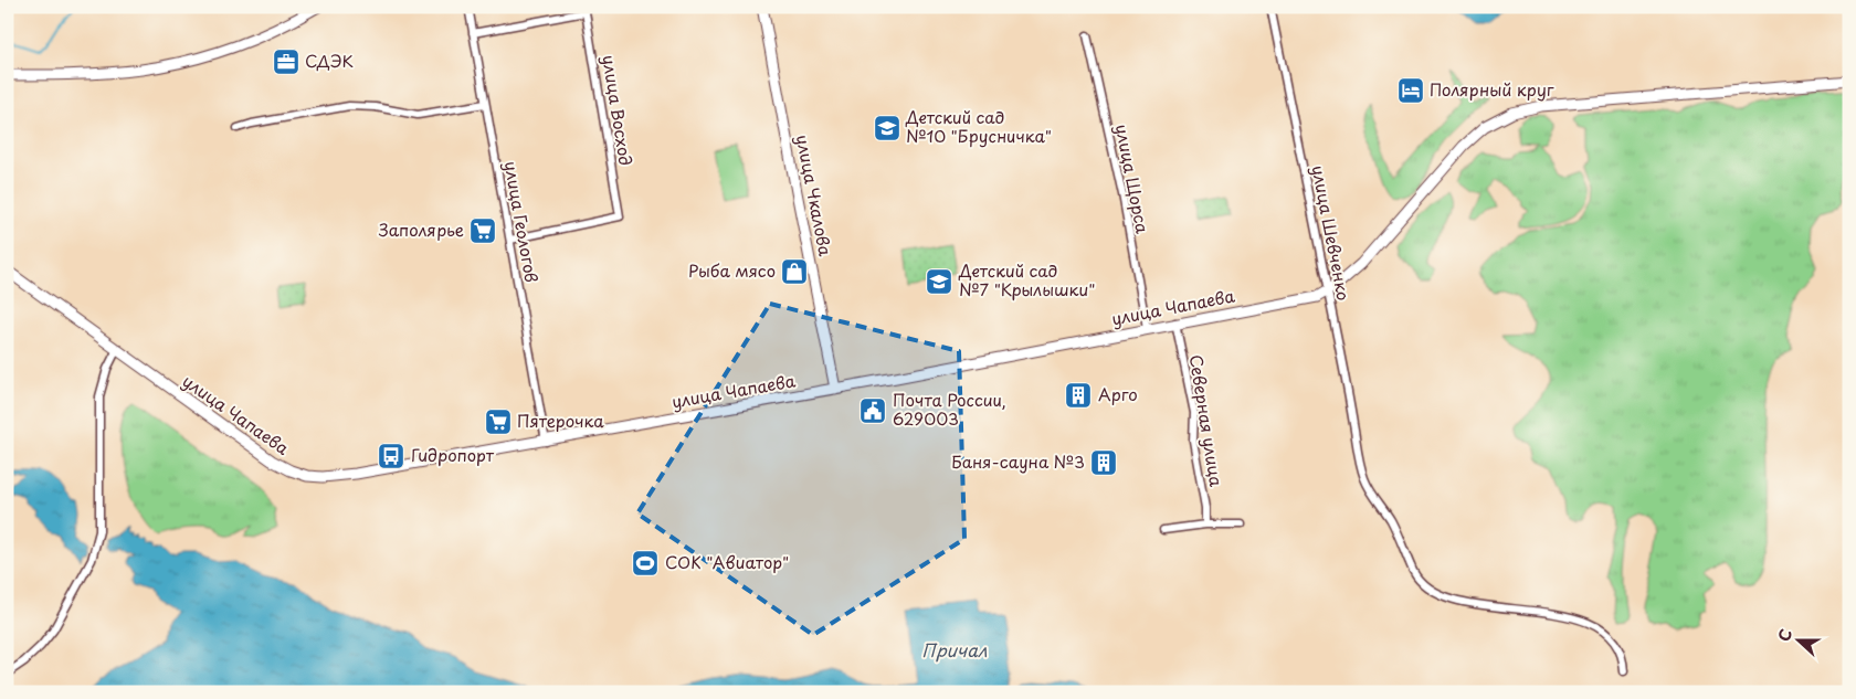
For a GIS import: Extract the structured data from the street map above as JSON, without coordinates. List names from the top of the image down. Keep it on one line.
{"streets":{"main road":["улица Чкалова","улица Чапаева"],"street":["улица Восход","улица Щорса","улица Геологов","улица Шевченко","Северная улица"]},"crossings":[["улица Восход","улица Геологов"],["улица Щорса","улица Чапаева"],["улица Чкалова","улица Чапаева"],["улица Геологов","улица Чапаева"],["улица Шевченко","улица Чапаева"],["улица Чапаева","Северная улица"]],"water":["Причал"],"places":{"office":["СДЭК"],"hotel":["Полярный круг"],"school or university":["Детский сад №10 \"Брусничка\"","Детский сад №7 \"Крылышки\""],"supermarket":["Заполярье","Пятерочка"],"shop":["Рыба мясо"],"building":["Арго","Баня-сауна №3"],"public building":["Почта России, 629003"],"bus stop":["Гидропорт"],"sports":["СОК \"Авиатор\""]},"north":"left"}
